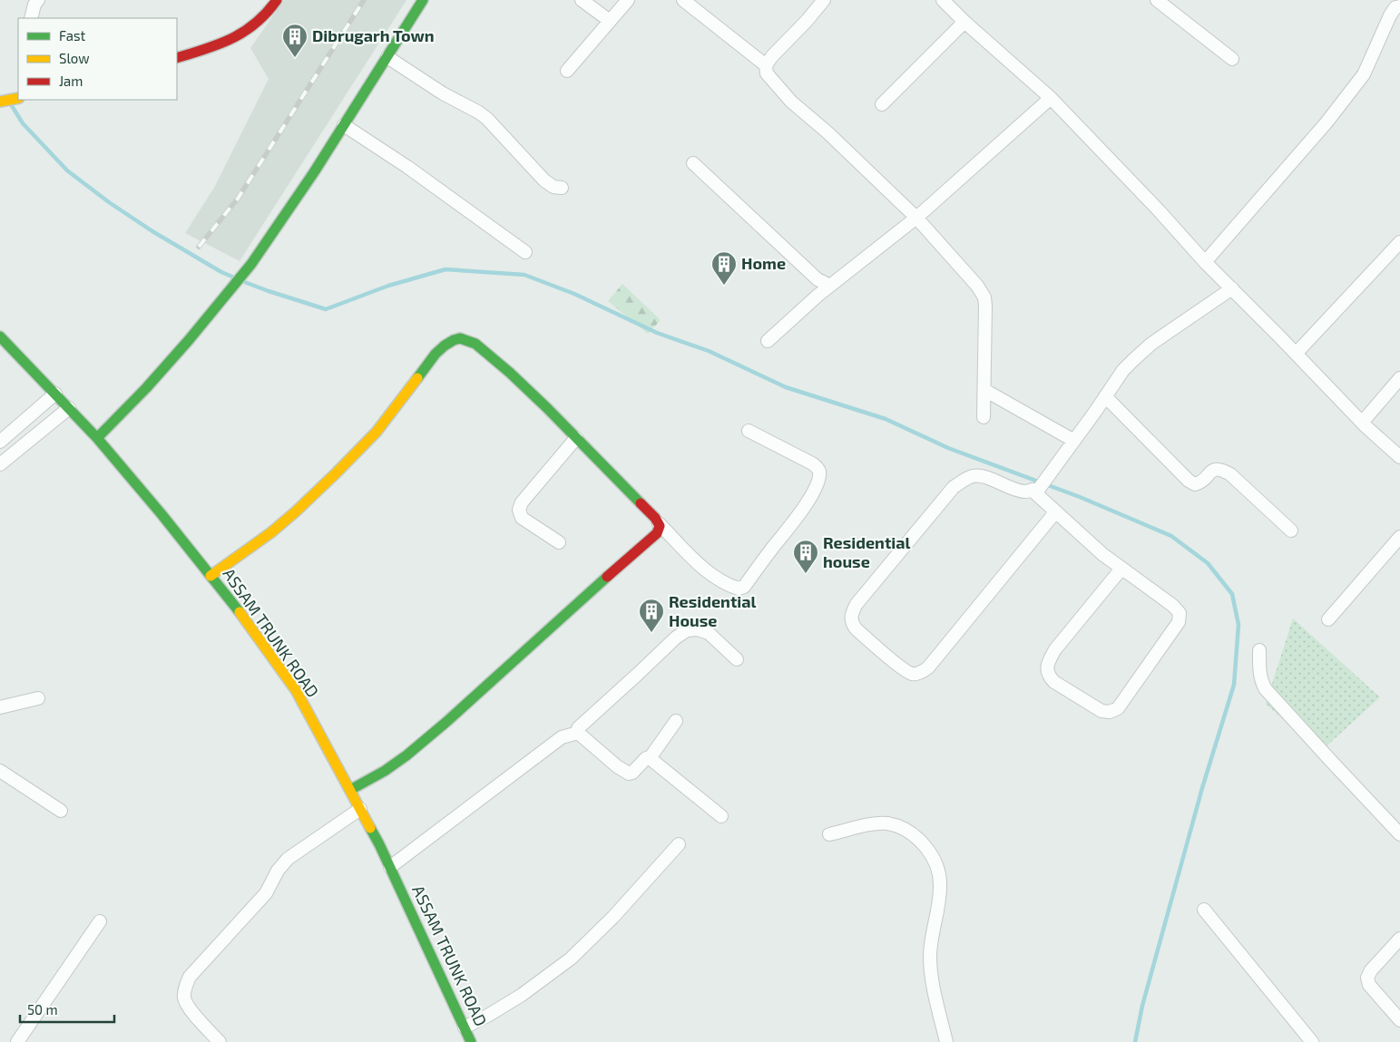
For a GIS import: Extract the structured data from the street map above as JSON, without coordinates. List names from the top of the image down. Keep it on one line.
{"streets":{"street":["ASSAM TRUNK ROAD"]},"places":{"building":["Dibrugarh Town","Home","Residential house","Residential House"]},"legend":["Fast","Slow","Jam"],"scale_bar":"50 m"}
